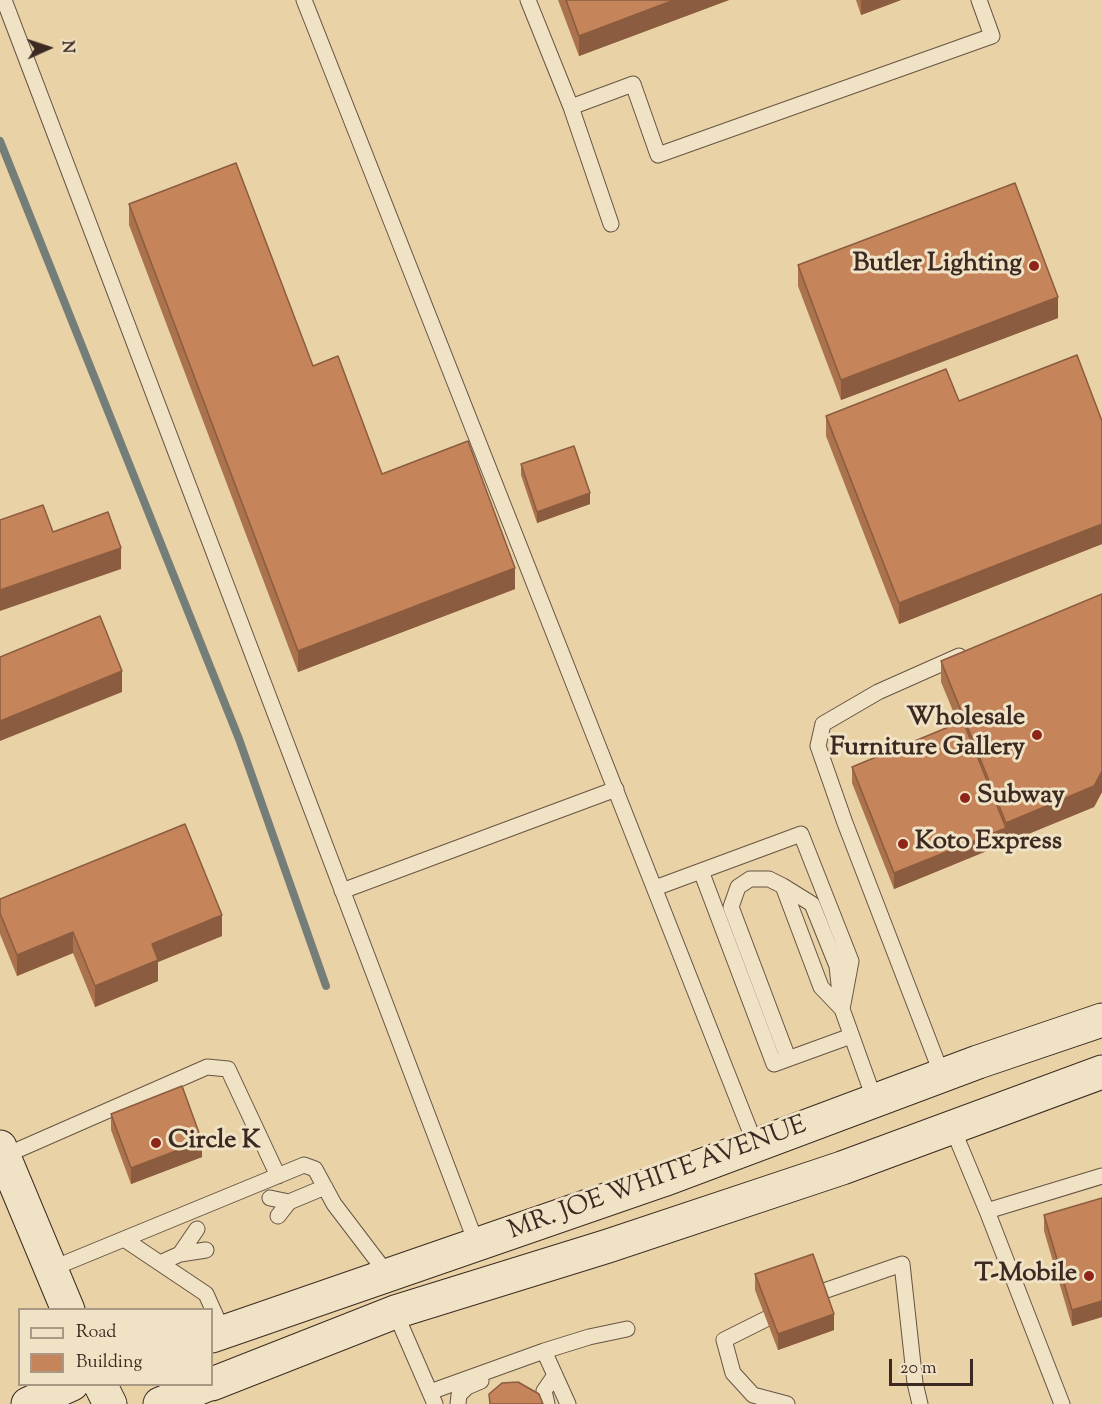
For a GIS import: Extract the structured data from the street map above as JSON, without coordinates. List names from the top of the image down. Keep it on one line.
{"streets":{"main road":["MR. JOE WHITE AVENUE"]},"places":["Butler Lighting","Wholesale Furniture Gallery","Subway","Koto Express","Circle K","T-Mobile"],"legend":["Road","Building"],"scale_bar":"20 m","north":"right"}
